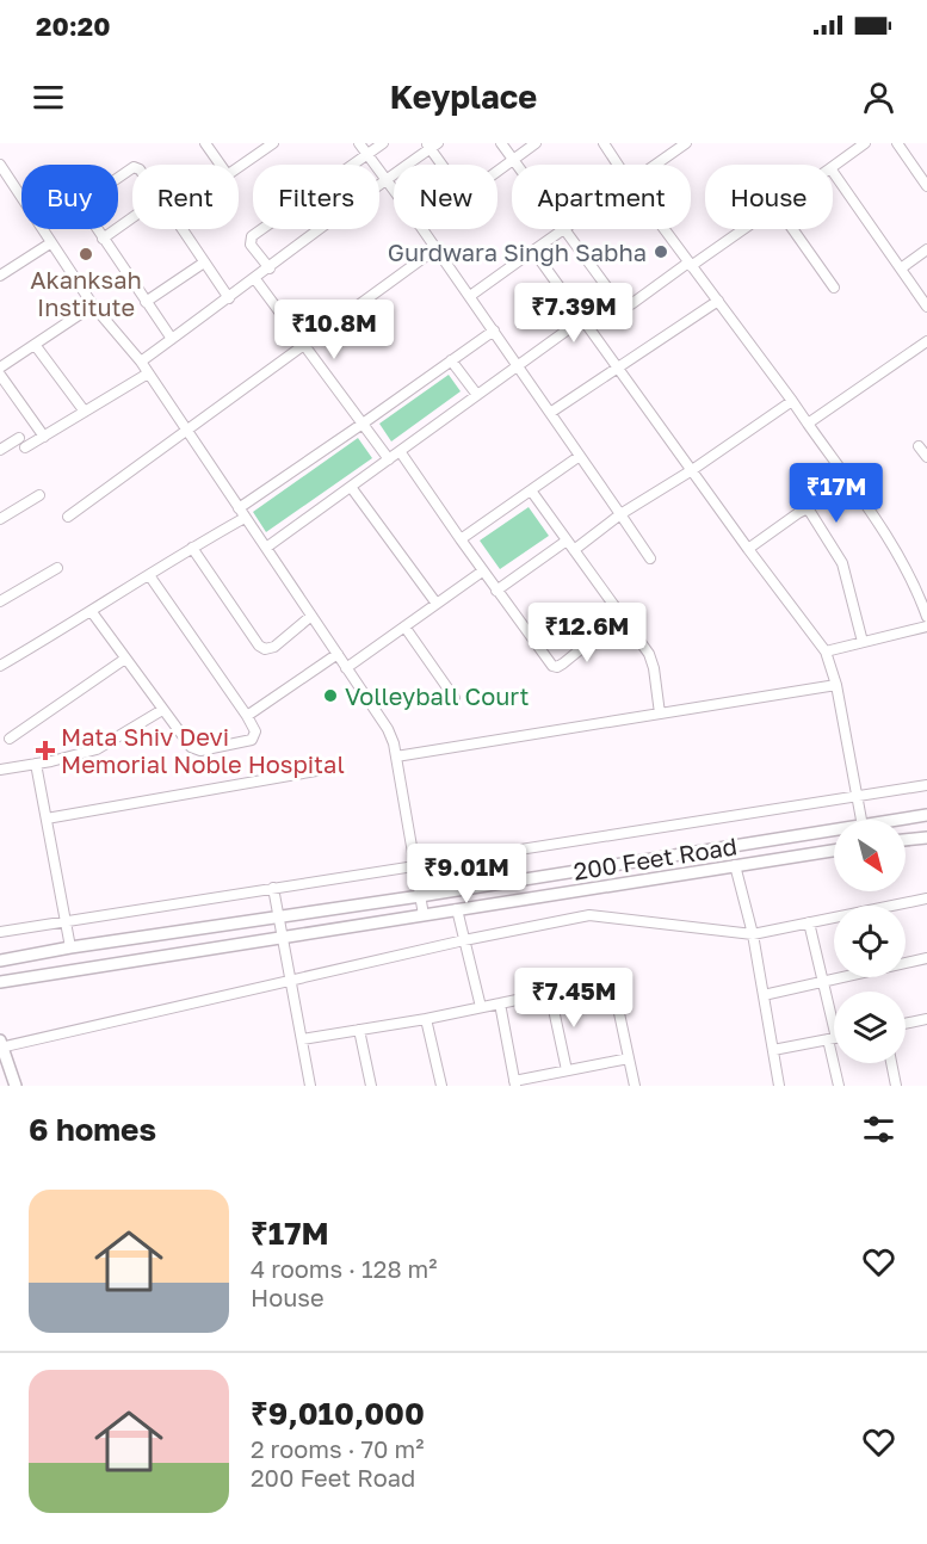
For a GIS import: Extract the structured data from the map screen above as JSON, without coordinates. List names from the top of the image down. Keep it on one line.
{"streets":{"street":["200 Feet Road"]},"places":{"other":["Gurdwara Singh Sabha","Akanksah Institute","Volleyball Court"],"health":["Mata Shiv Devi Memorial Noble Hospital"]},"north":"bottom right","page":{"status":"20:20","header":"Keyplace","chip":["Buy","Rent","Filters","New","Apartment","House"],"price":["₹7.39M","₹10.8M","₹17M","₹12.6M","₹9.01M","₹7.45M"],"heading":"6 homes","list":[{"name":"₹17M","note":"4 rooms · 128 m² · House"},{"name":"₹9,010,000","note":"2 rooms · 70 m² · 200 Feet Road"}]}}
